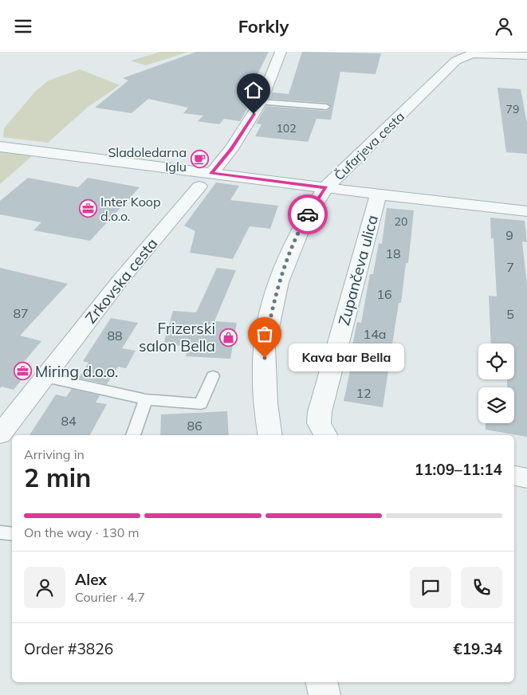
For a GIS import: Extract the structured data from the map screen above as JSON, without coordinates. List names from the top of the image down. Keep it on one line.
{"streets":{"street":["Čufarjeva cesta","Zupančeva ulica","Zrkovska cesta"]},"places":{"cafe":["Sladoledarna Iglu"],"office":["Inter Koop d.o.o.","Miring d.o.o."],"shop":["Frizerski salon Bella"],"other":["Kava bar Bella"]},"house_numbers":["79","102","20","9","18","7","16","87","5","14a","88","12","84","86"],"page":{"header":"Forkly","bubble":"Kava bar Bella","heading":["2 min","Arriving in","11:09–11:14"],"panel":["Alex","Courier · 4.7","Order #3826","€19.34"],"bar":"On the way · 130 m"}}
